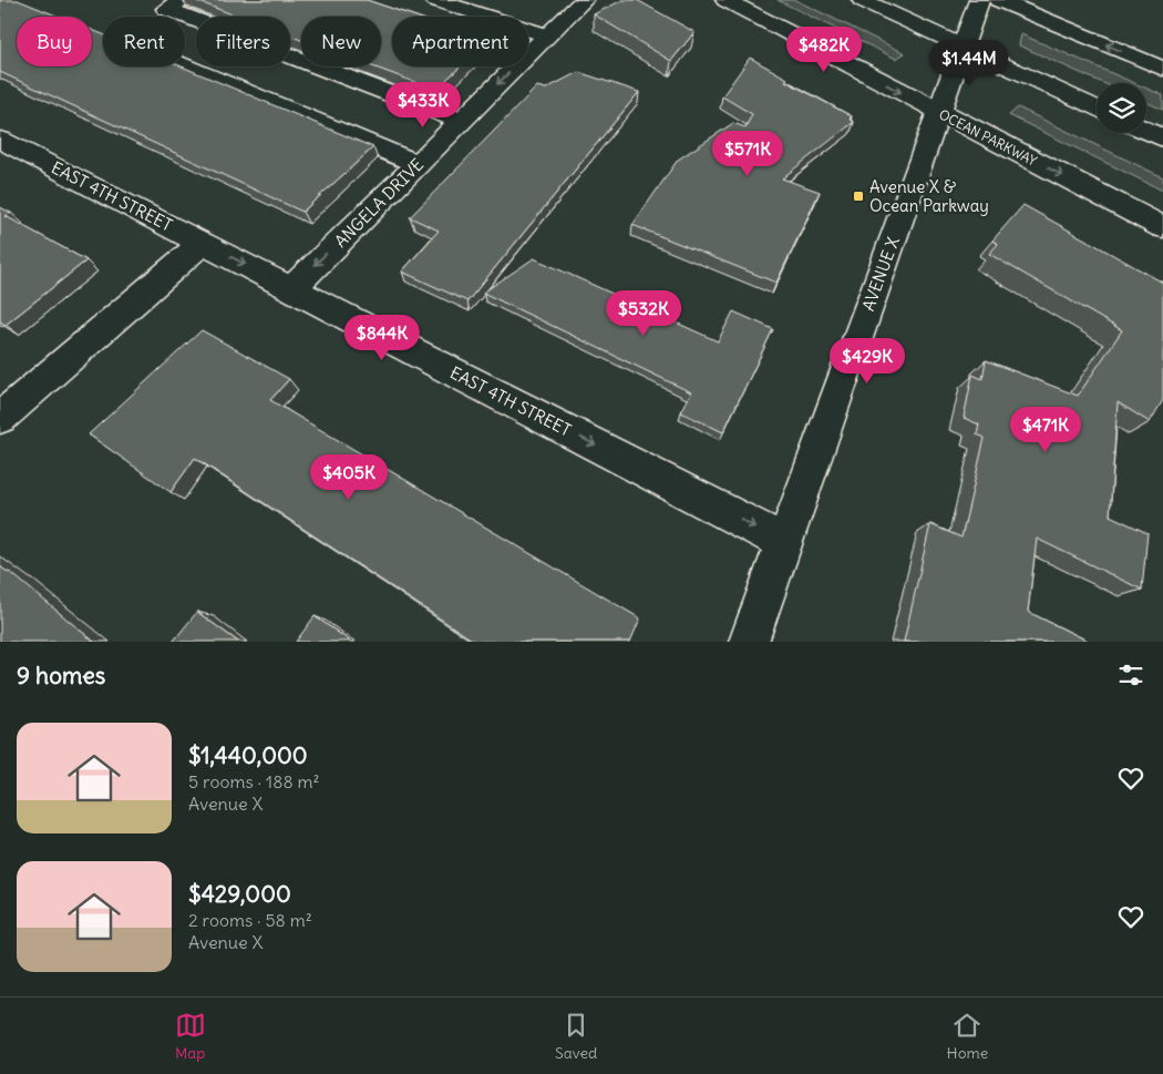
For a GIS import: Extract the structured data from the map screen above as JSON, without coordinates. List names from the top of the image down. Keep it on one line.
{"streets":{"street":["OCEAN PARKWAY","EAST 4TH STREET","ANGELA DRIVE","AVENUE X"]},"crossings":[["OCEAN PARKWAY","AVENUE X"],["EAST 4TH STREET","ANGELA DRIVE"],["EAST 4TH STREET","AVENUE X"]],"one_way":["ANGELA DRIVE"],"places":{"transit":["Avenue X & Ocean Parkway"]},"page":{"chip":["Buy","Rent","Filters","New","Apartment"],"price":["$482K","$1.44M","$433K","$571K","$532K","$844K","$429K","$471K","$405K"],"heading":"9 homes","list":[{"name":"$1,440,000","note":"5 rooms · 188 m² · Avenue X"},{"name":"$429,000","note":"2 rooms · 58 m² · Avenue X"}],"tabs":["Map","Saved","Home"]}}
